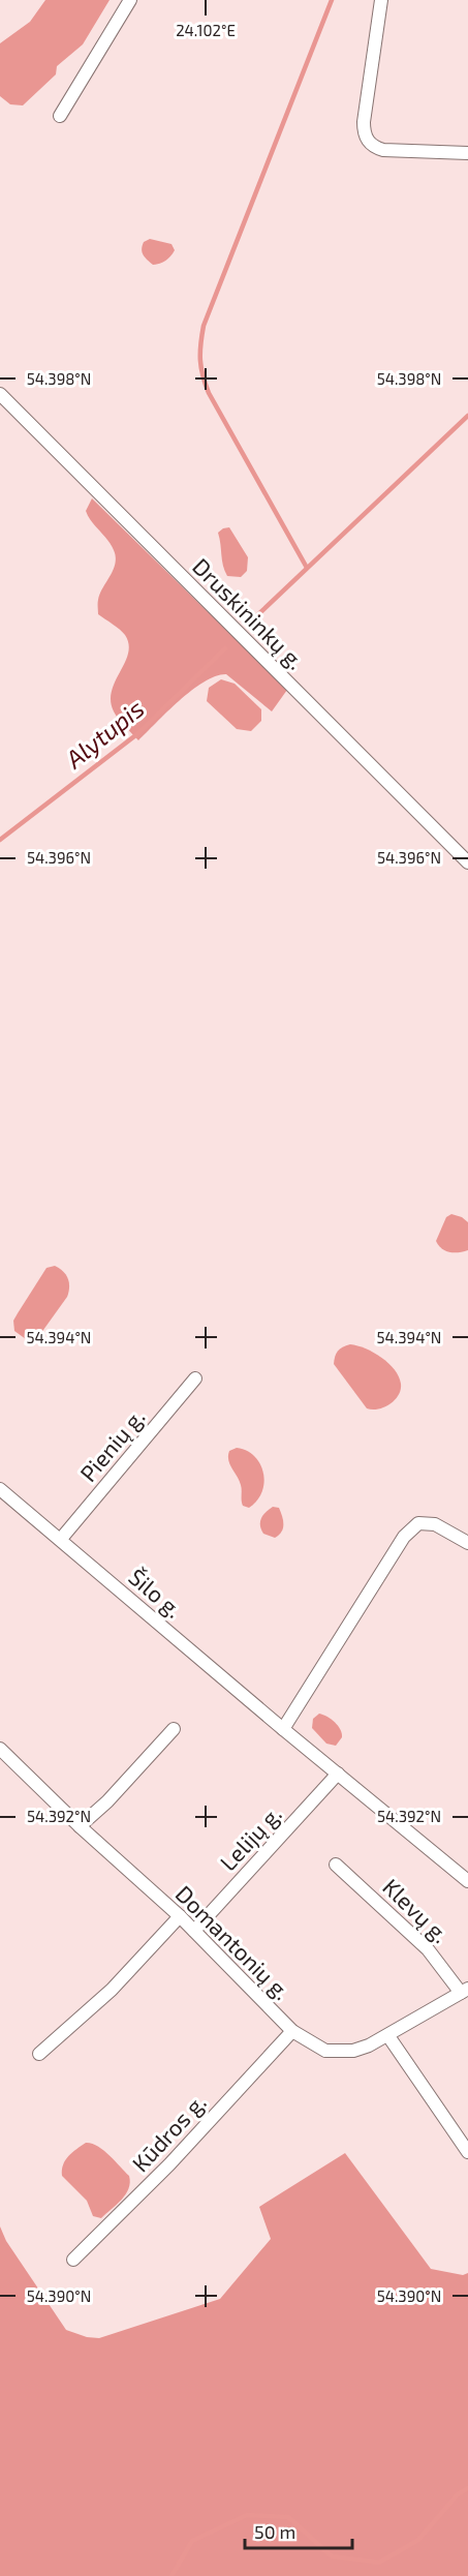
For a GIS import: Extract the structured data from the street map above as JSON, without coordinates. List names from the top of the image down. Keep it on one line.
{"streets":{"street":["Druskininkų g.","Pienių g.","Šilo g.","Lelijų g.","Klevų g.","Domantonių g.","Kūdros g."]},"crossings":[["Pienių g.","Šilo g."],["Šilo g.","Lelijų g."],["Lelijų g.","Domantonių g."],["Klevų g.","Domantonių g."],["Domantonių g.","Kūdros g."]],"water":["Alytupis"],"scale_bar":"50 m","coordinates":["24.102°E","54.398°N","54.396°N","54.394°N","54.392°N","54.390°N"]}
